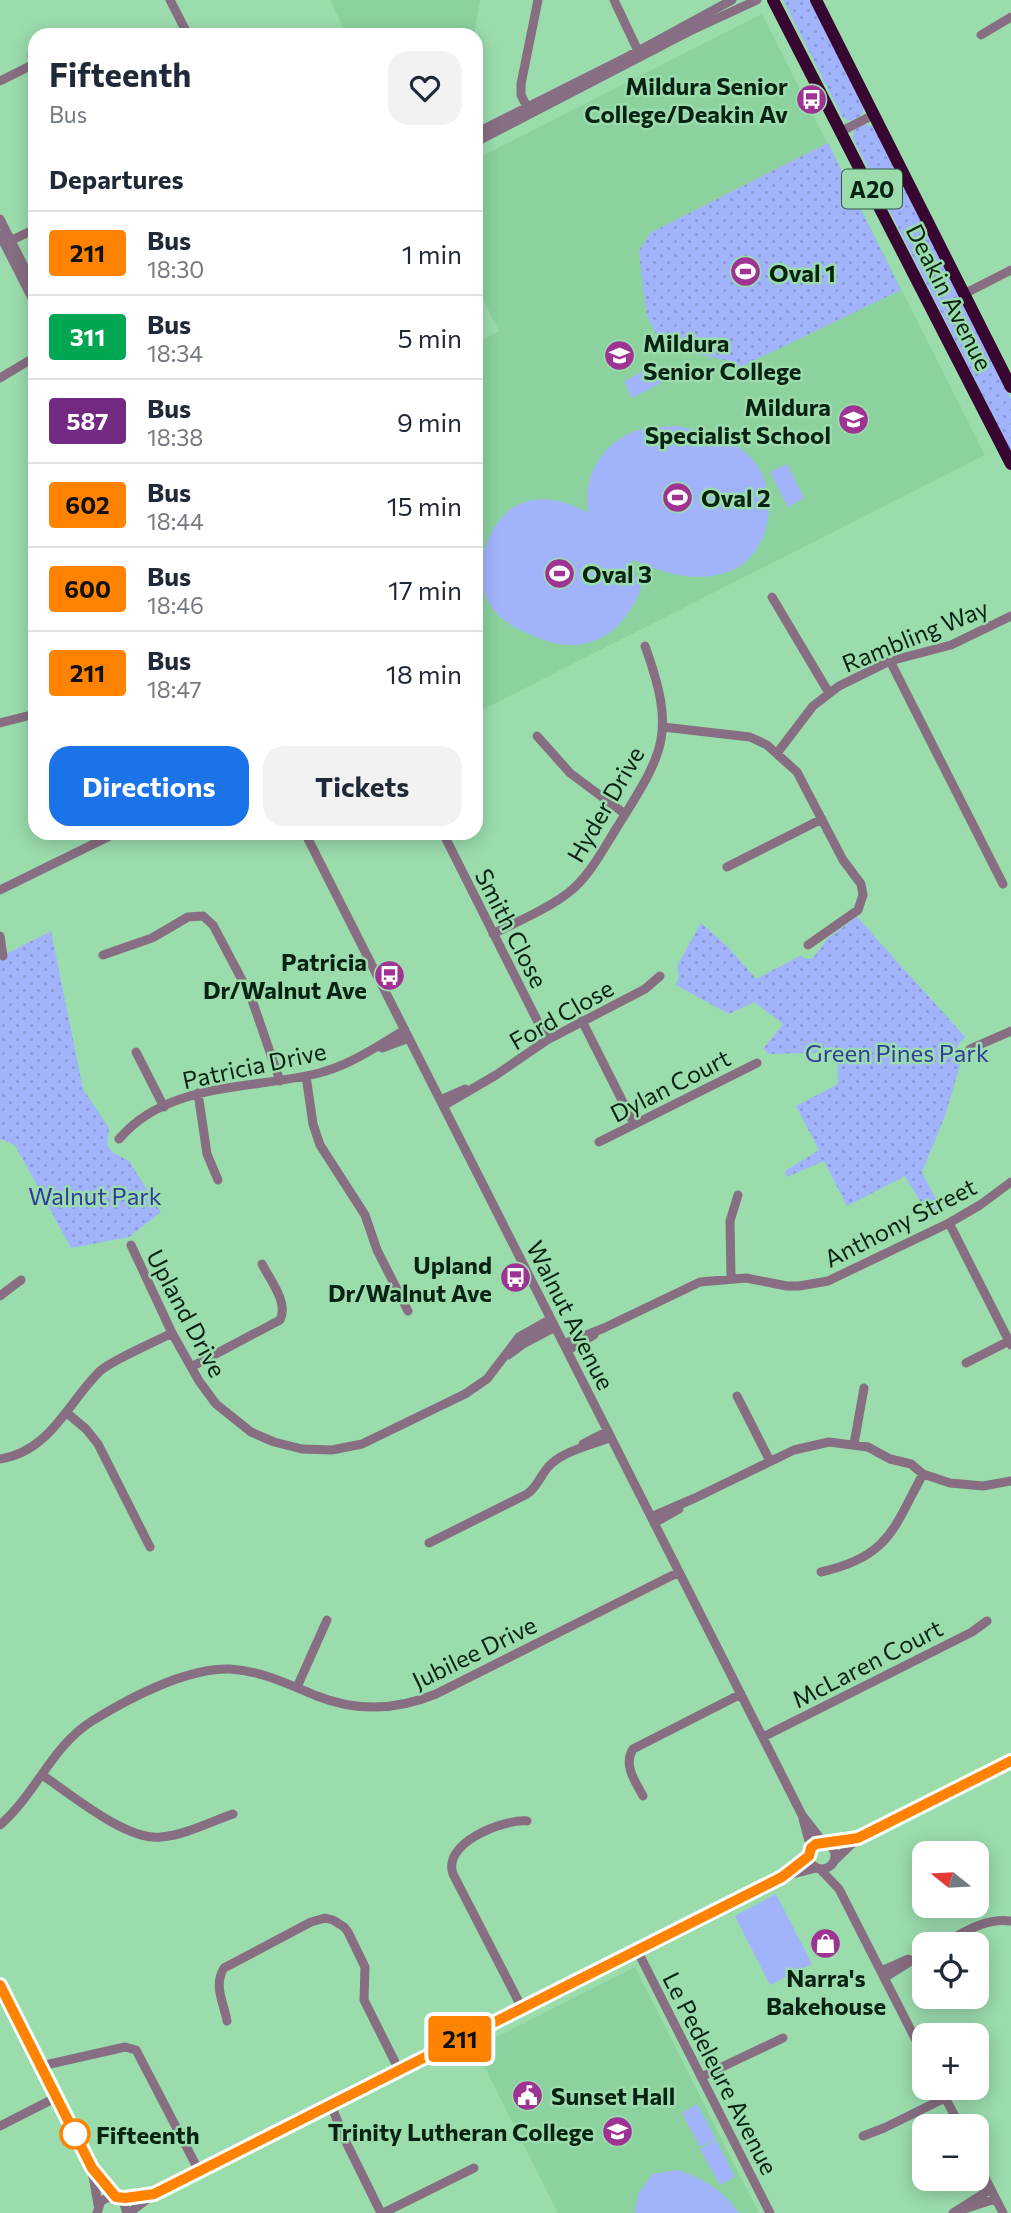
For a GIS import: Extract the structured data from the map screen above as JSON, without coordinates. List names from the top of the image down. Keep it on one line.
{"streets":{"highway":["A20","Deakin Avenue"],"street":["Rambling Way","Hyder Drive","Smith Close","Ford Close","Patricia Drive","Dylan Court","Anthony Street","Upland Drive","Walnut Avenue","Jubilee Drive","McLaren Court","Le Pedeleure Avenue"]},"crossings":[["Hyder Drive","Smith Close"],["Smith Close","Ford Close"],["Ford Close","Walnut Avenue"],["Patricia Drive","Walnut Avenue"],["Anthony Street","Walnut Avenue"],["Upland Drive","Walnut Avenue"],["Walnut Avenue","Jubilee Drive"],["Walnut Avenue","McLaren Court"]],"parks":["Green Pines Park","Walnut Park"],"places":{"bus stop":["Mildura Senior College/Deakin Av","Patricia Dr/Walnut Ave","Upland Dr/Walnut Ave"],"sports":["Oval 1","Oval 2","Oval 3"],"school or university":["Mildura Senior College","Mildura Specialist School","Trinity Lutheran College"],"shop":["Narra's Bakehouse"],"public building":["Sunset Hall"],"other":["Fifteenth"]},"lines":["bus line 211"],"north":"left","page":{"on_map":"211","heading":[["Fifteenth","Bus"],"Departures"],"list":[{"mark":"211","name":"Bus","note":"18:30","value":"1 min"},{"mark":"311","name":"Bus","note":"18:34","value":"5 min"},{"mark":"587","name":"Bus","note":"18:38","value":"9 min"},{"mark":"602","name":"Bus","note":"18:44","value":"15 min"},{"mark":"600","name":"Bus","note":"18:46","value":"17 min"},{"mark":"211","name":"Bus","note":"18:47","value":"18 min"}],"buttons":["Directions","Tickets"],"map_buttons":["+","−"]}}
